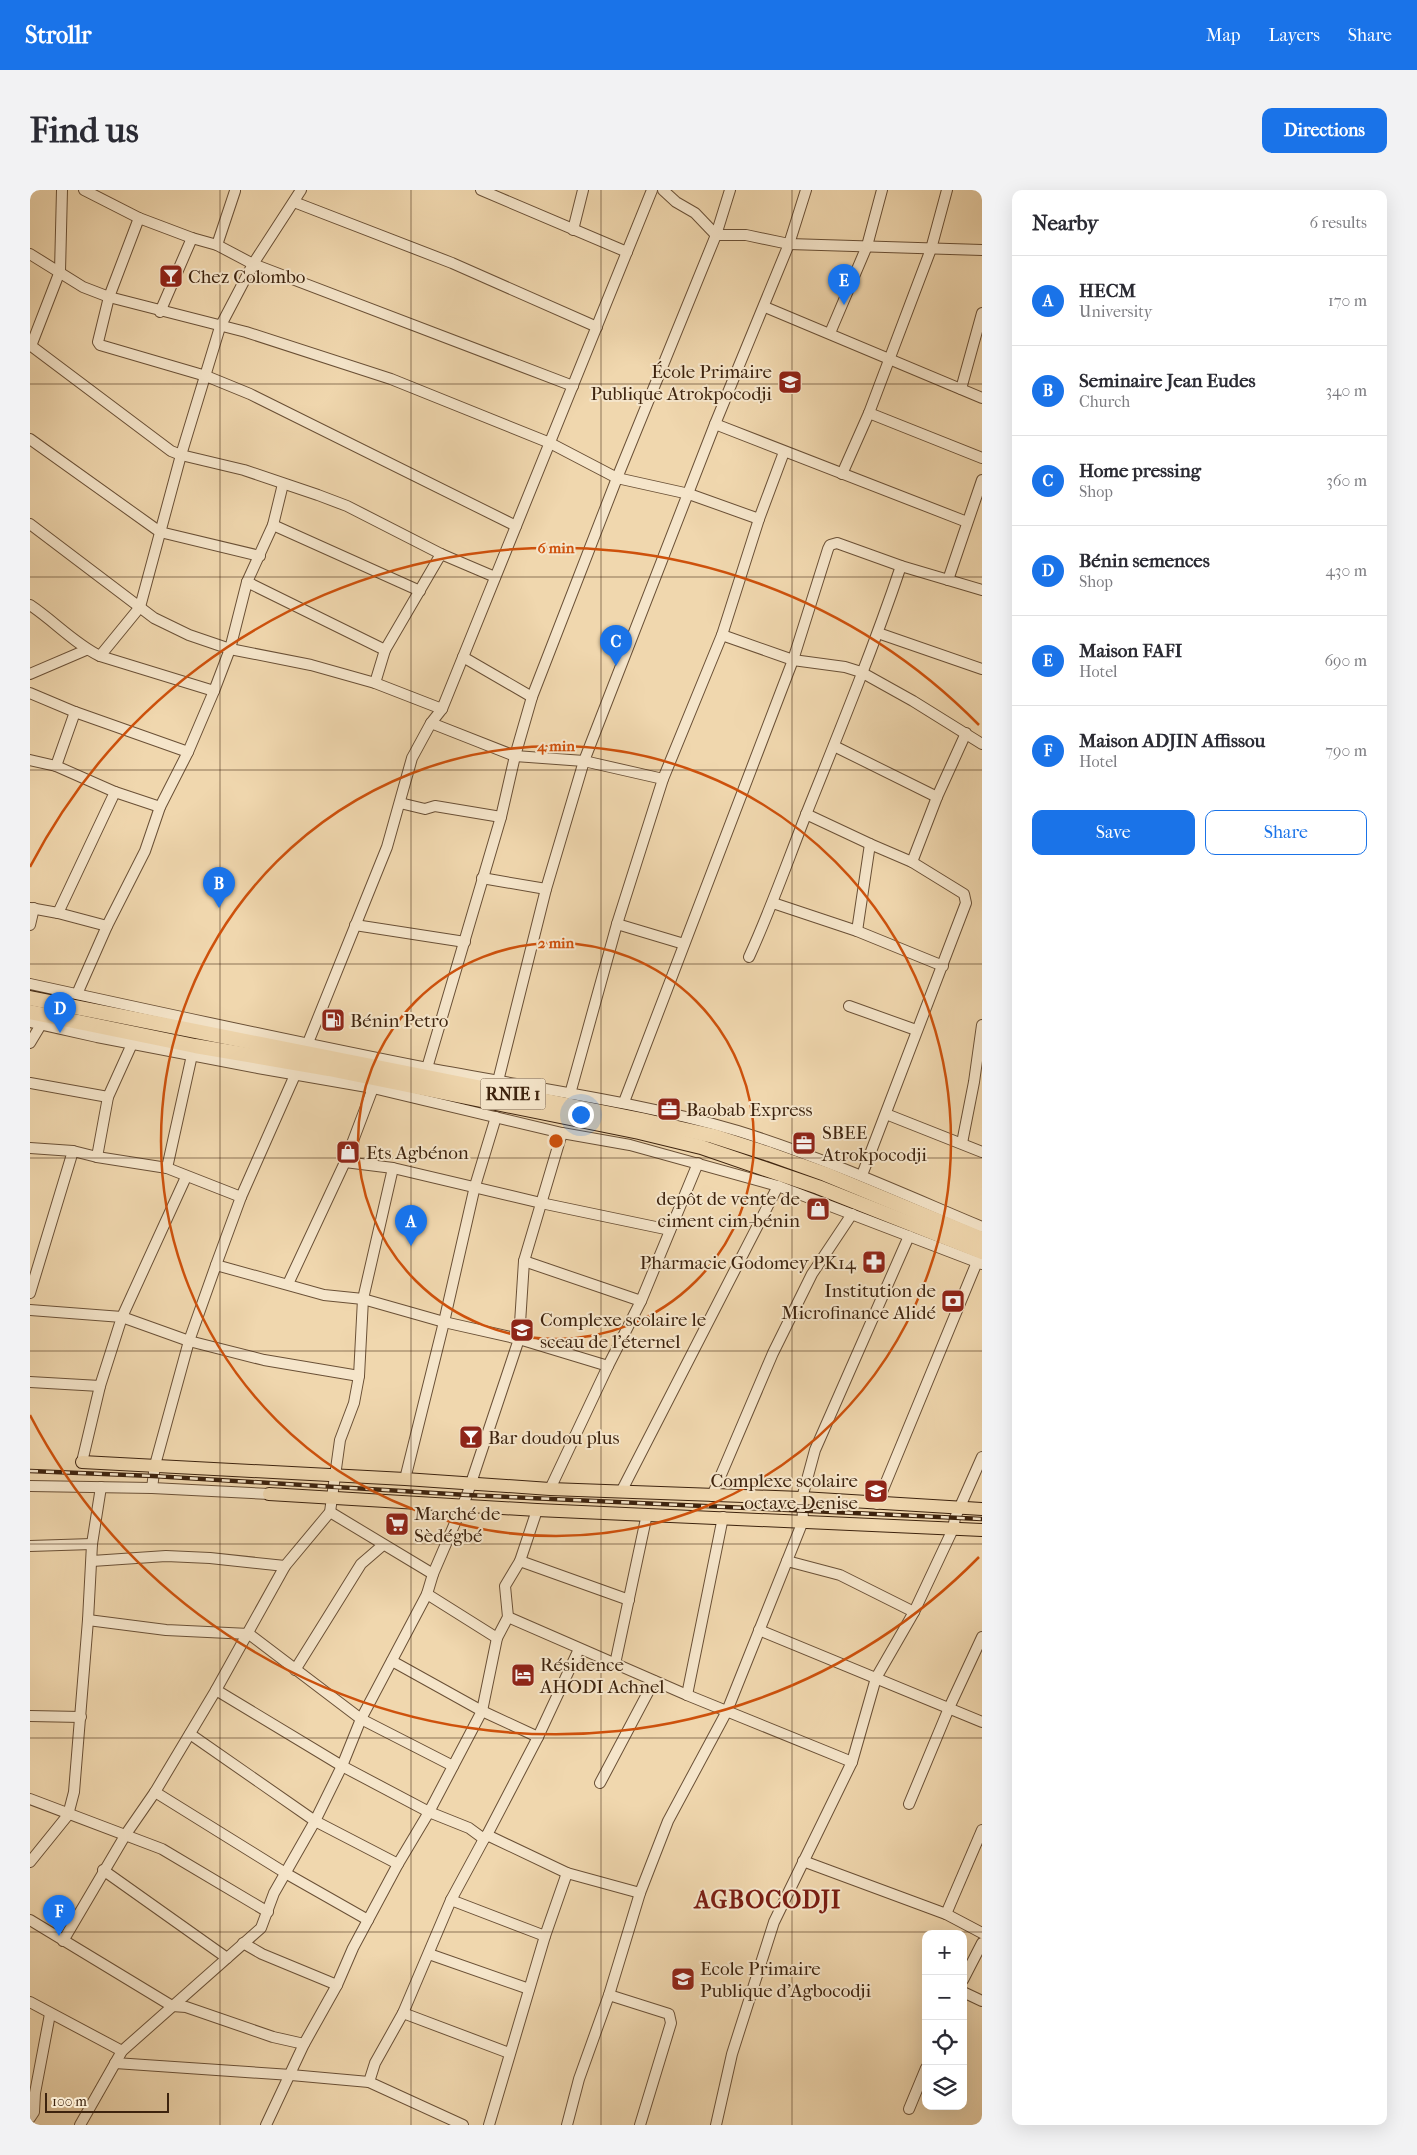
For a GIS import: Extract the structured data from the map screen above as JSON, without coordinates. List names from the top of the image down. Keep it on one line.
{"streets":{"highway":["RNIE 1"]},"districts":["AGBOCODJI"],"places":{"bar":["Chez Colombo","Bar doudou plus"],"school or university":["École Primaire Publique Atrokpocodji","Complexe scolaire le sceau de l'éternel","Complexe scolaire octave-Denise","Ecole Primaire Publique d'Agbocodji"],"fuel station":["Bénin Petro"],"office":["Baobab Express","SBEE Atrokpocodji"],"shop":["Ets Agbénon","depôt de vente de ciment cim-bénin"],"pharmacy":["Pharmacie Godomey PK14"],"bank":["Institution de Microfinance Alidé"],"supermarket":["Marché de Sèdégbé"],"hotel":["Résidence AHODI Achnel"]},"scale_bar":"100 m","page":{"header":"Strollr","nav":["Map","Layers","Share"],"buttons":["Directions",["Save","Share"]],"title":"Find us","heading":["Nearby","6 results"],"list":[{"mark":"A","name":"HECM","note":"University","value":"170 m"},{"mark":"B","name":"Seminaire Jean Eudes","note":"Church","value":"340 m"},{"mark":"C","name":"Home pressing","note":"Shop","value":"360 m"},{"mark":"D","name":"Bénin semences","note":"Shop","value":"430 m"},{"mark":"E","name":"Maison FAFI","note":"Hotel","value":"690 m"},{"mark":"F","name":"Maison ADJIN Affissou","note":"Hotel","value":"790 m"}],"pins":["E","C","B","D","A","F"],"map_buttons":["+","−"],"scale":"100 m"},"rings":["6 min","4 min","2 min"]}
